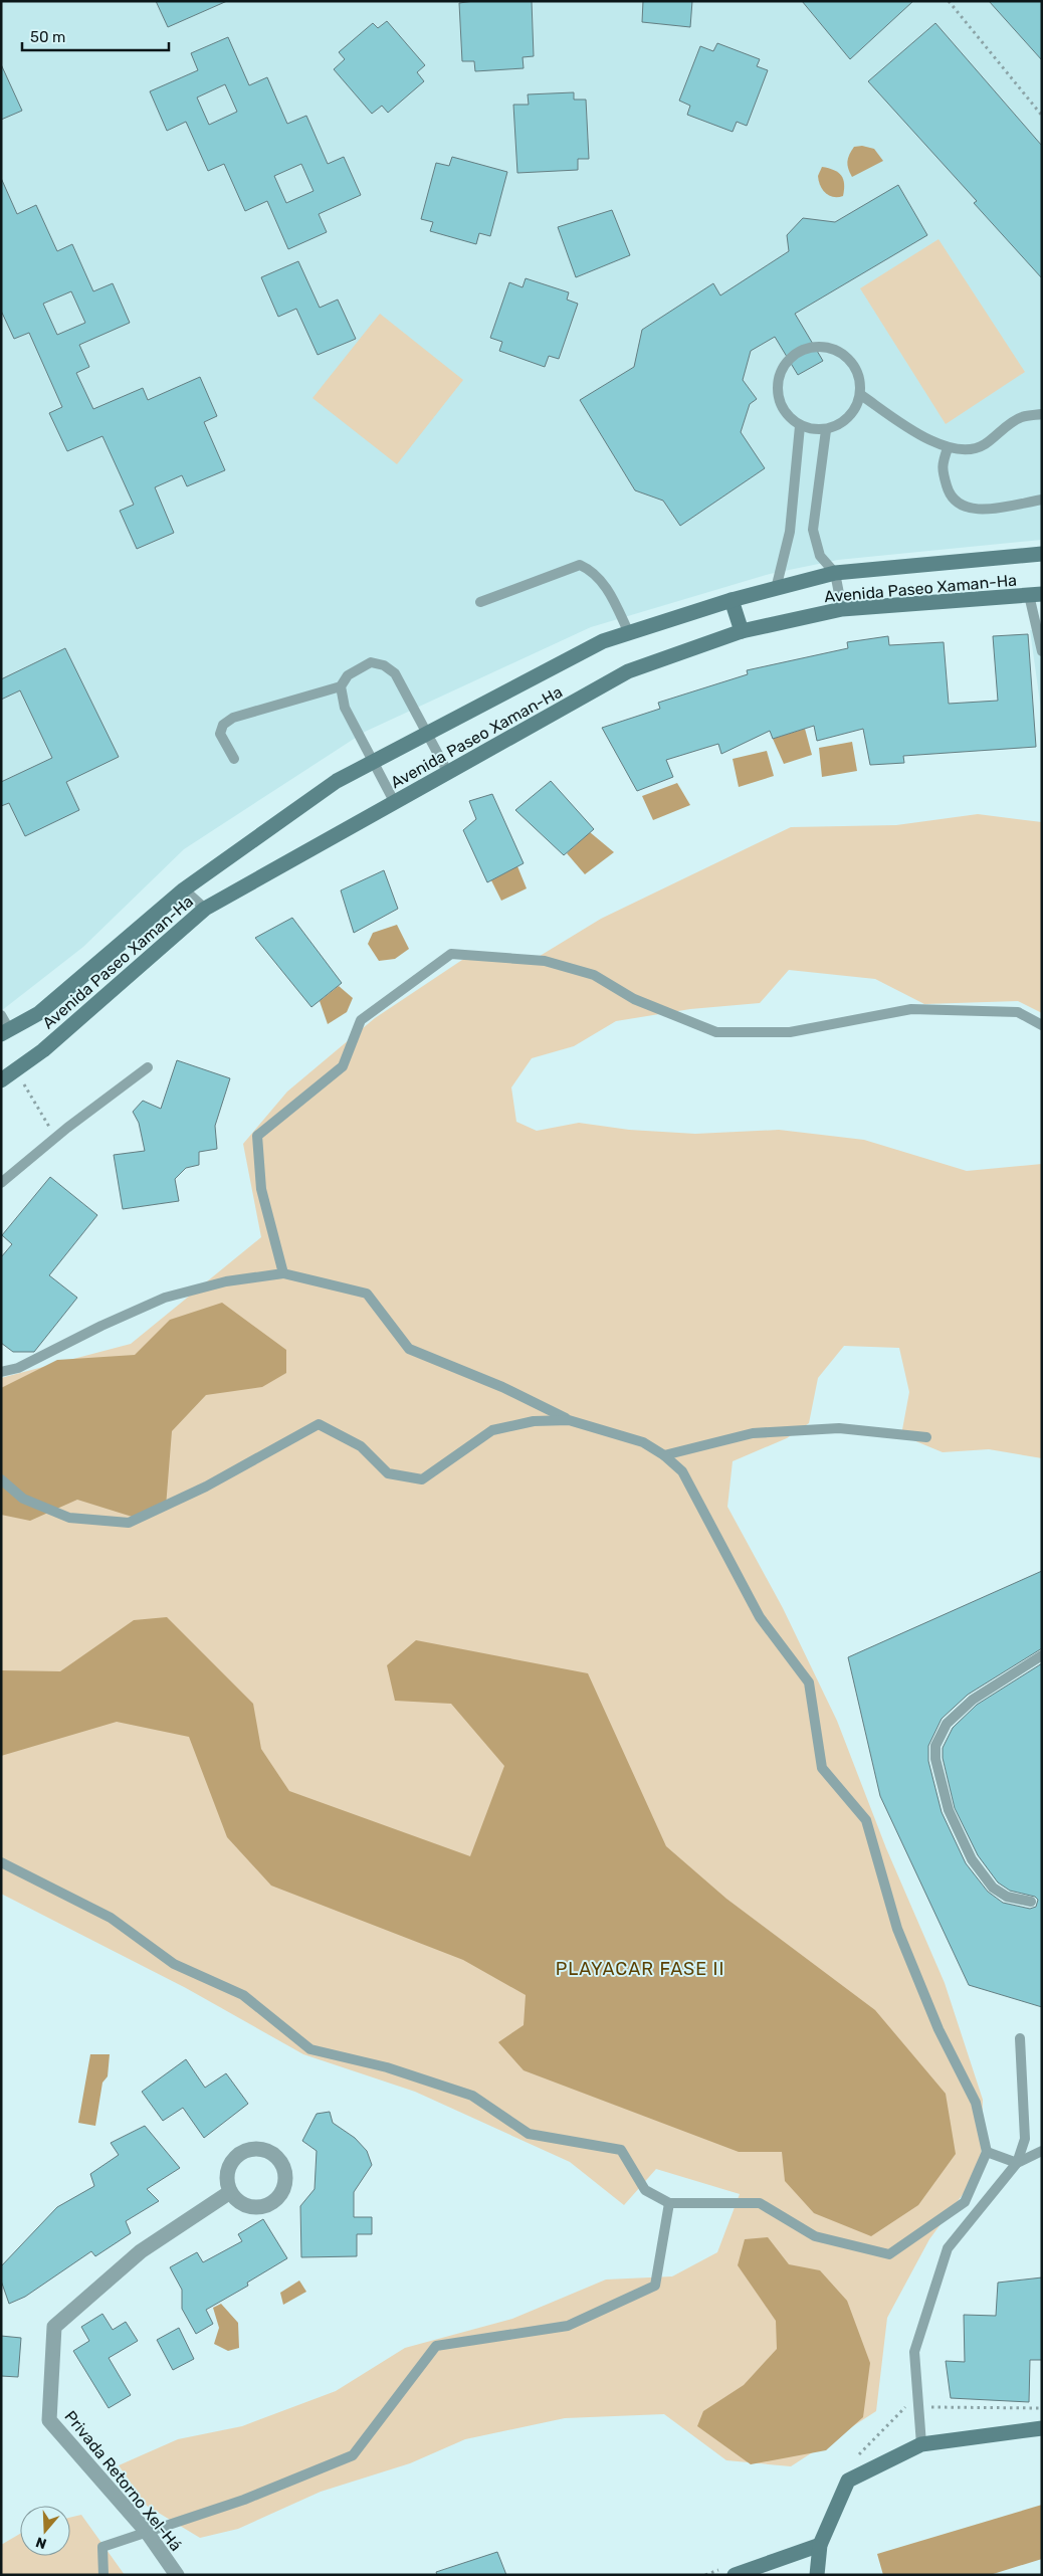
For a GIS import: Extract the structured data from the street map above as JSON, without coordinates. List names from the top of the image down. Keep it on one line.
{"streets":{"main road":["Avenida Paseo Xaman-Ha"],"street":["Privada Retorno Xel-Há"]},"districts":["PLAYACAR FASE II"],"scale_bar":"50 m","north":"bottom"}
